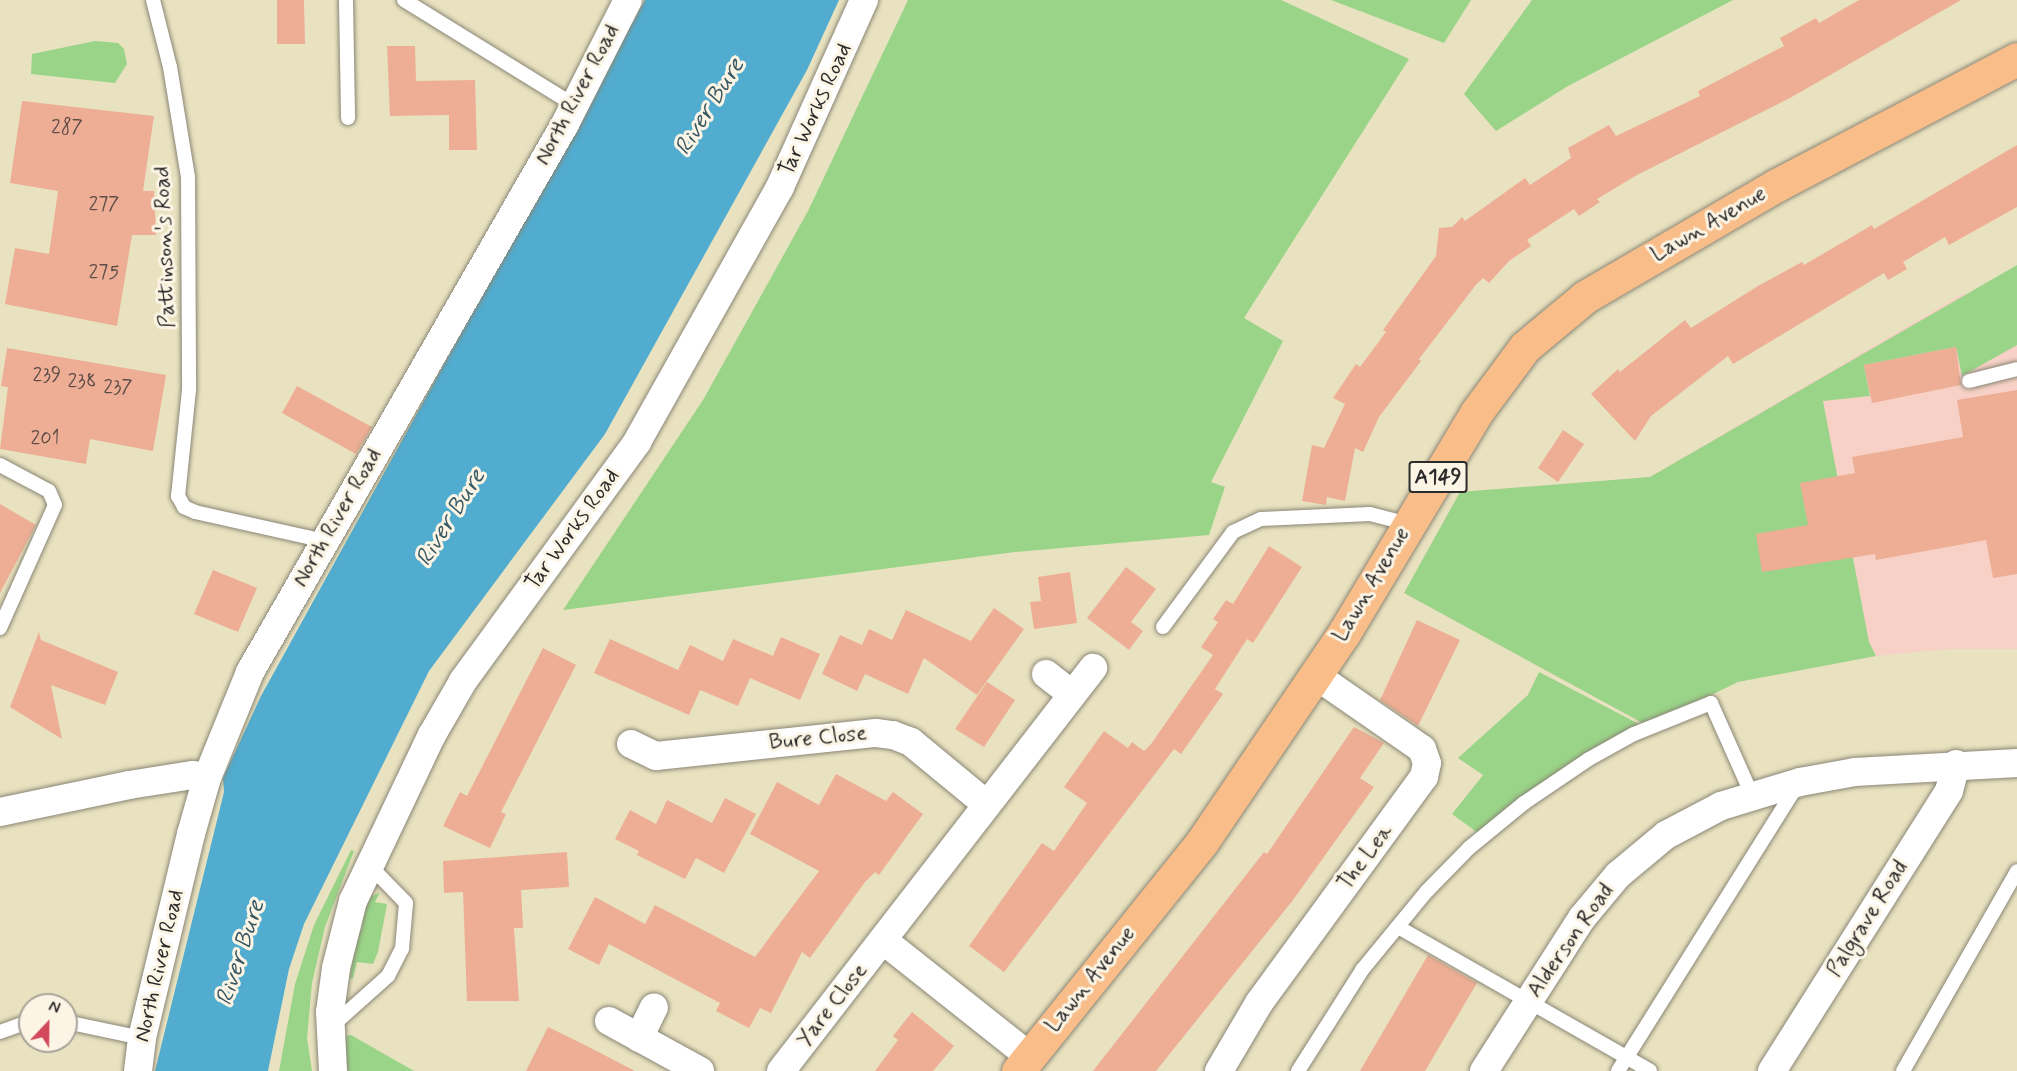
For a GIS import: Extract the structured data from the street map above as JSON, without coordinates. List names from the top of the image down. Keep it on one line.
{"streets":{"main road":["Lawn Avenue","A149"],"street":["North River Road","Tar Works Road","Bure Close","The Lea","Palgrave Road","Alderson Road","Yare Close"],"lane":["Pattinson's Road"]},"crossings":[["North River Road","Pattinson's Road"],["Lawn Avenue","The Lea"],["Palgrave Road","Alderson Road"]],"water":["River Bure"],"house_numbers":["287","277","275","239","238","237","201"],"north":"top"}
